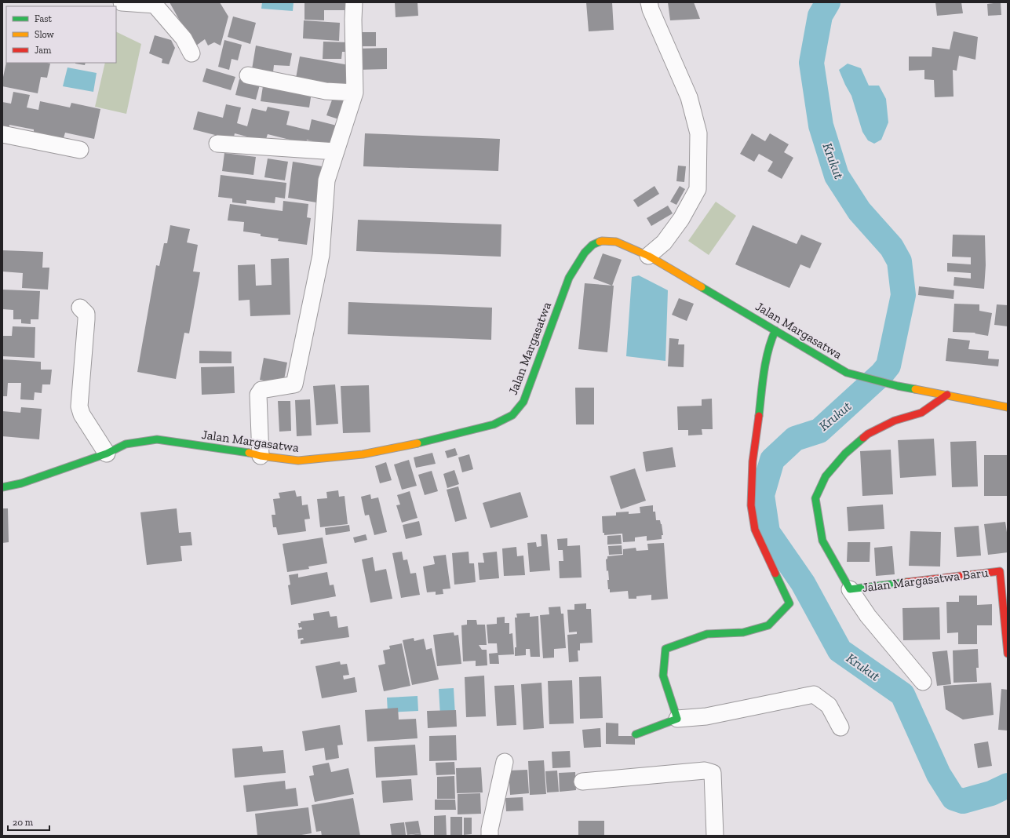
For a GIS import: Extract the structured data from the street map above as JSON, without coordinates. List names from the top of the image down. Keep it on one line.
{"streets":{"street":["Jalan Margasatwa","Jalan Margasatwa Baru"]},"crossings":[["Jalan Margasatwa","Jalan Margasatwa Baru"]],"water":["Krukut"],"legend":["Fast","Slow","Jam"],"scale_bar":"20 m"}
